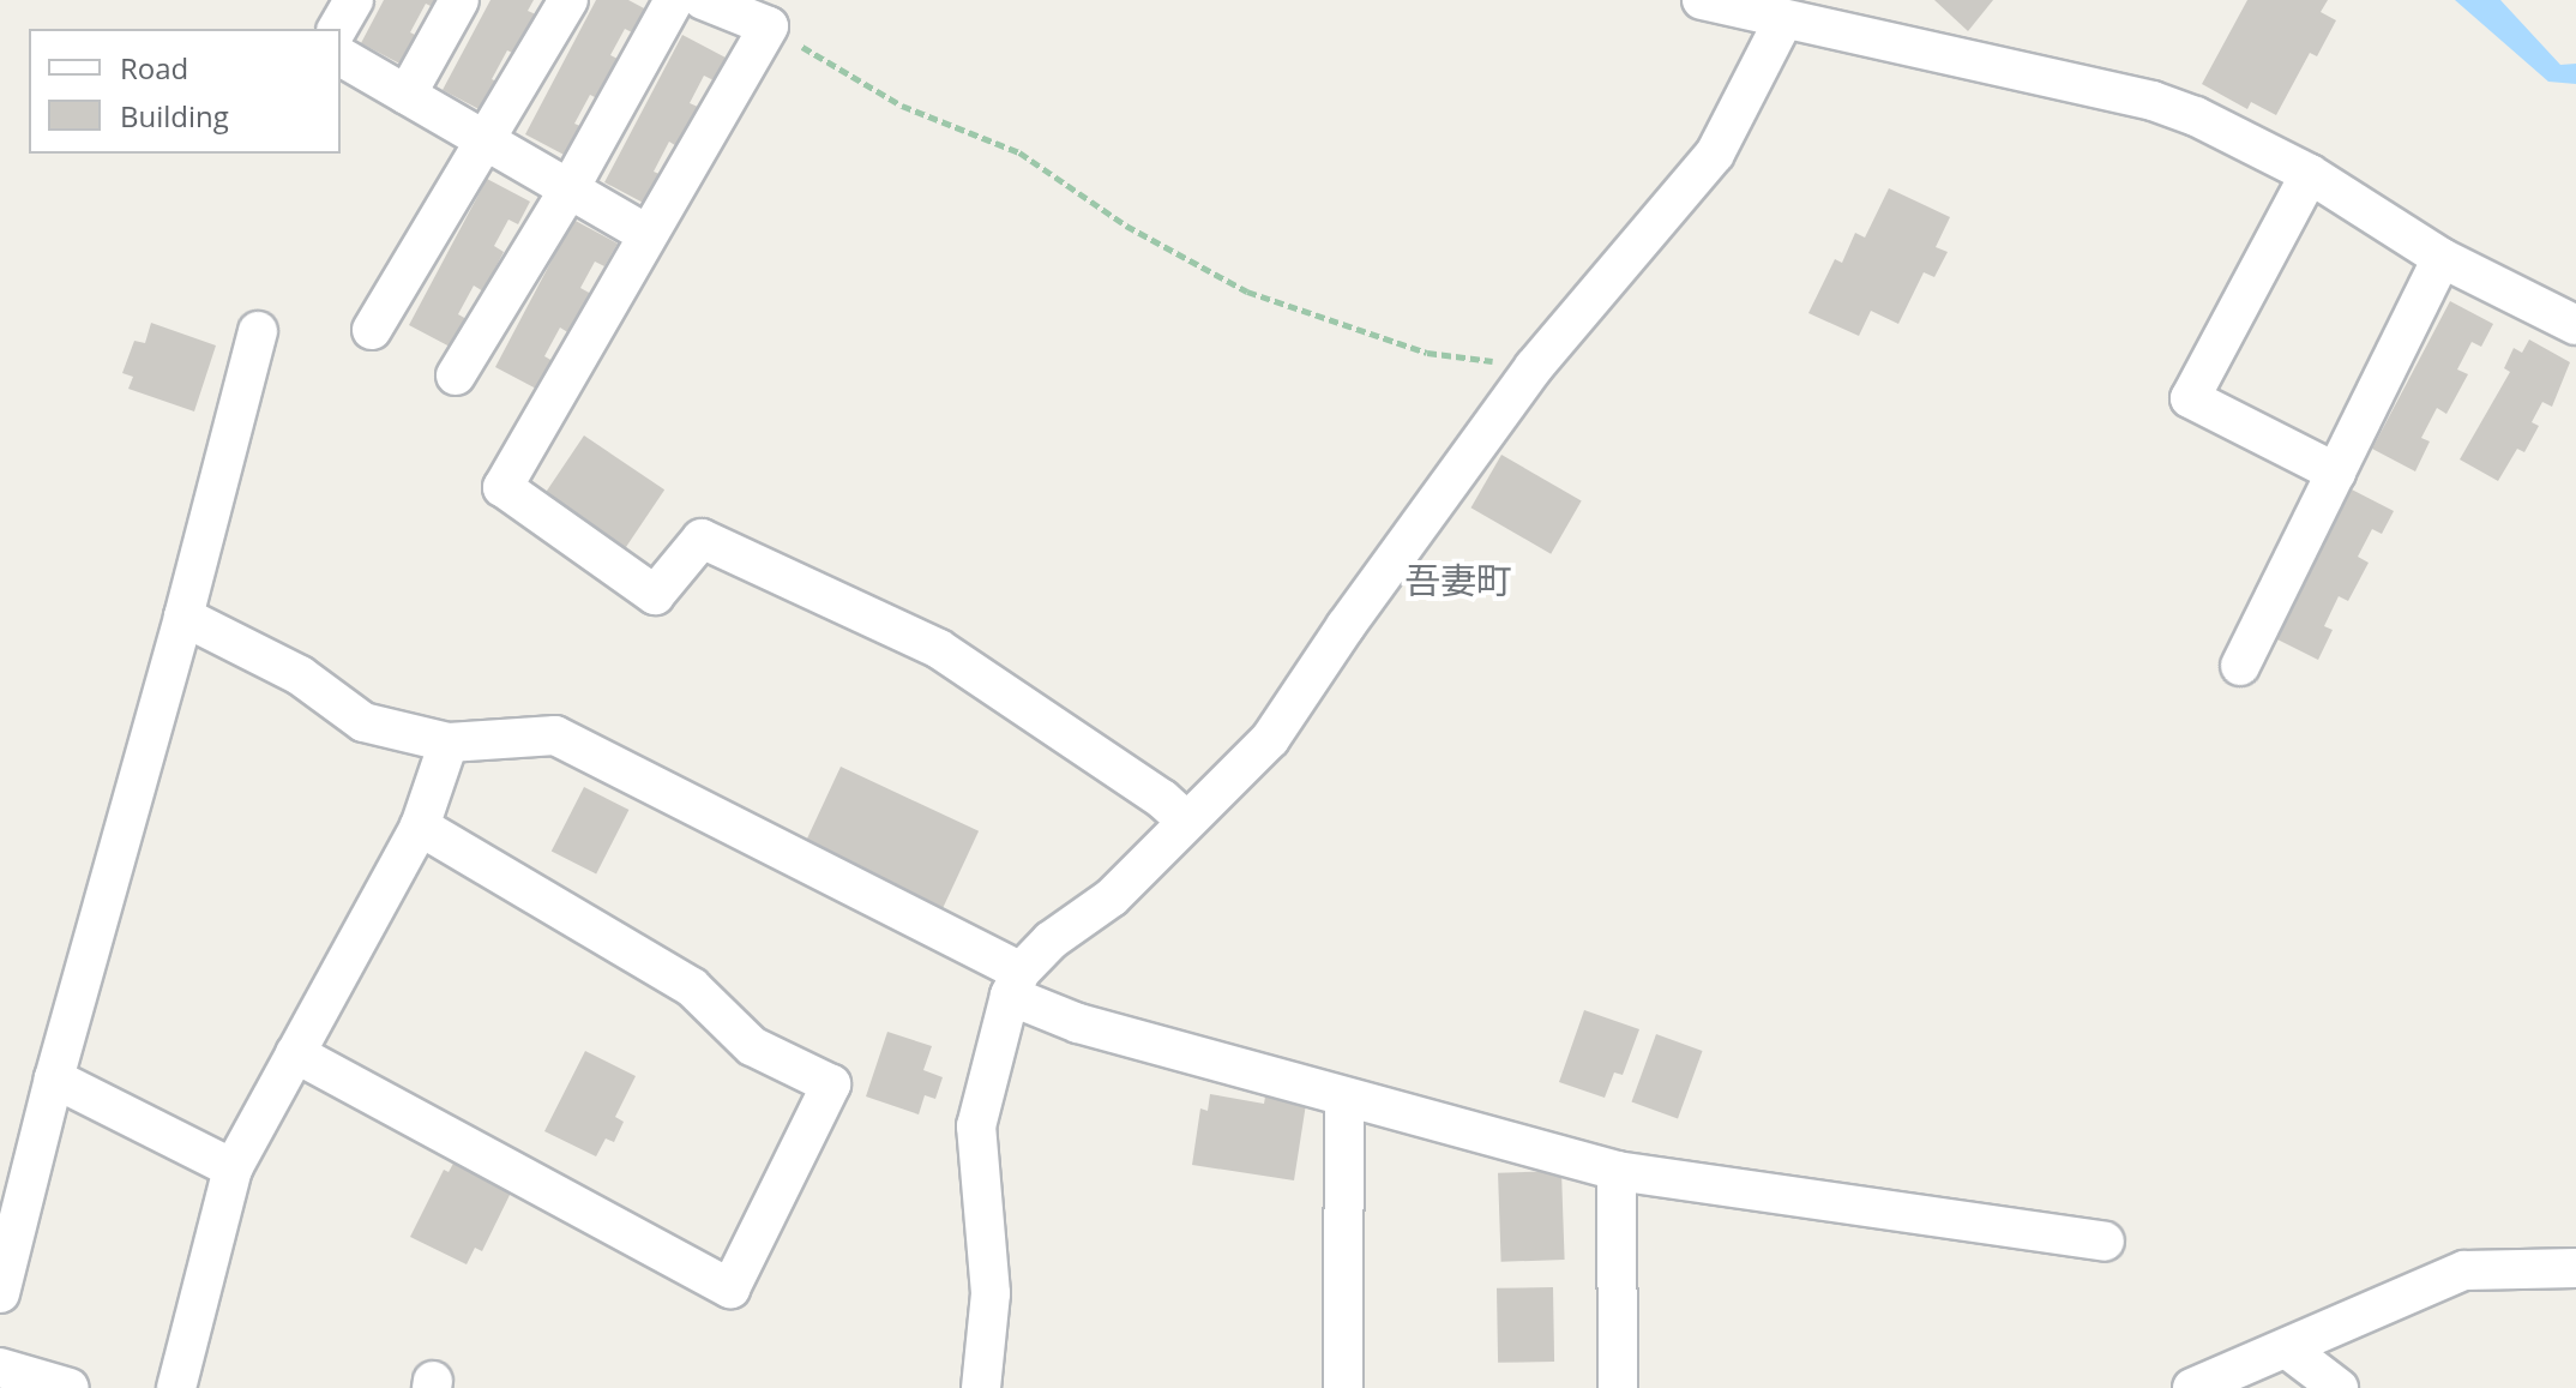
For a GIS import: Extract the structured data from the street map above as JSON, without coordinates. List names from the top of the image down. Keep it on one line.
{"districts":["吾妻町"],"legend":["Road","Building"]}
